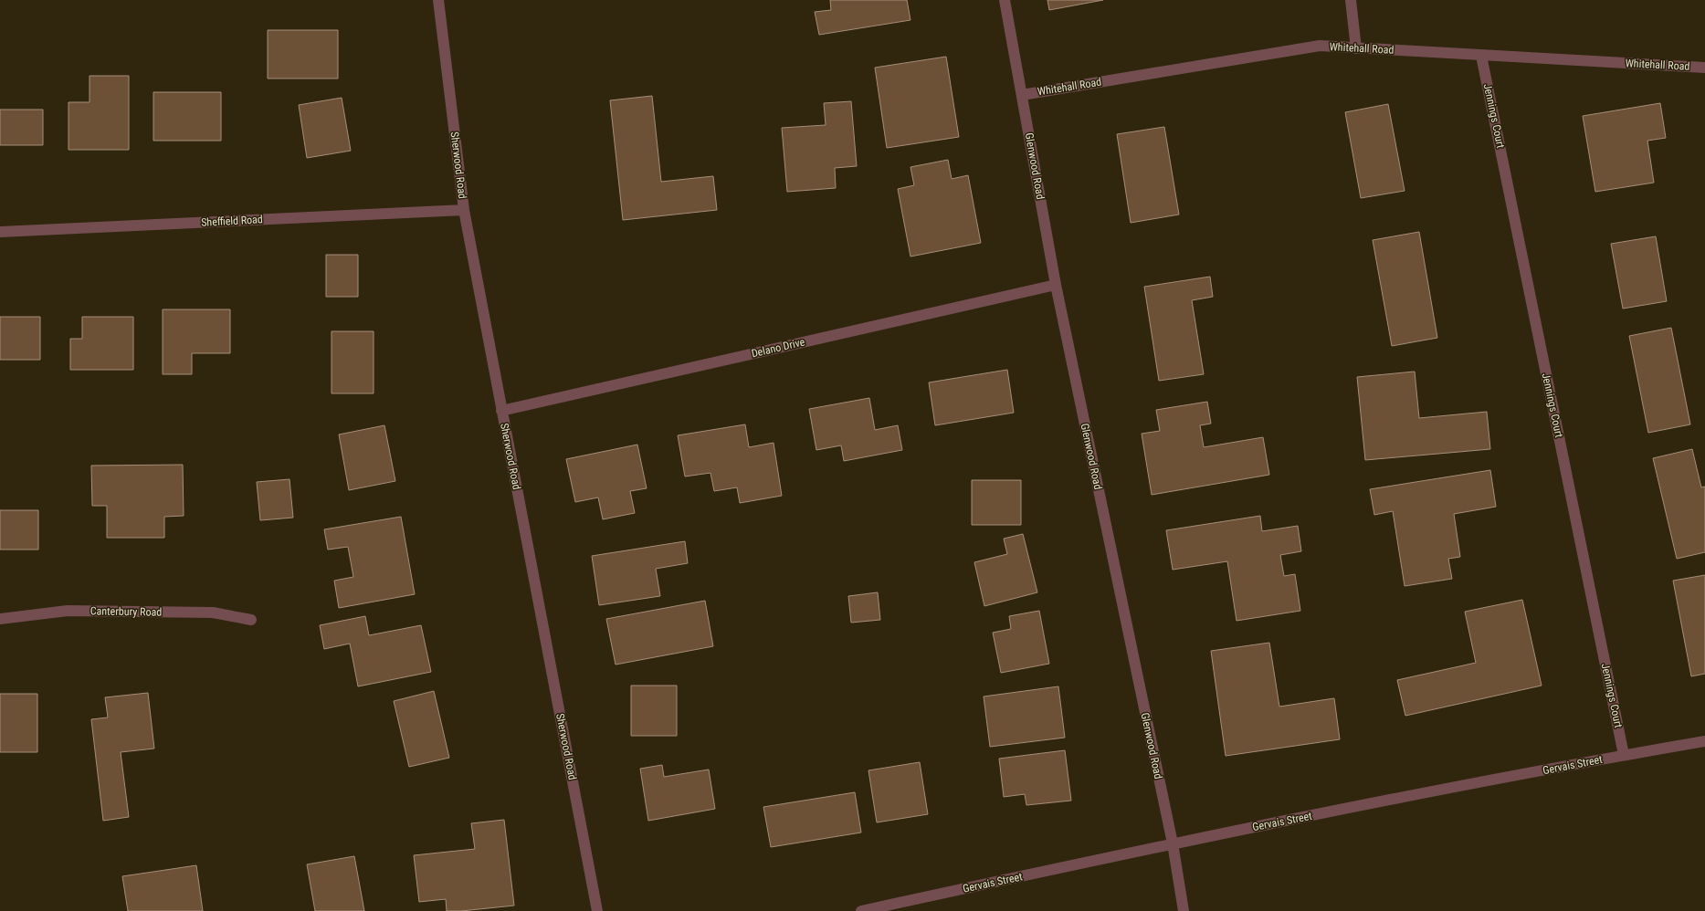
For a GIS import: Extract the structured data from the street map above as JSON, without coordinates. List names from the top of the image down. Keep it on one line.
{"streets":{"street":["Whitehall Road","Jennings Court","Sherwood Road","Glenwood Road","Sheffield Road","Delano Drive","Canterbury Road","Gervais Street"]},"crossings":[["Whitehall Road","Jennings Court"],["Whitehall Road","Glenwood Road"],["Jennings Court","Gervais Street"],["Sherwood Road","Sheffield Road"],["Sherwood Road","Delano Drive"],["Glenwood Road","Delano Drive"],["Glenwood Road","Gervais Street"]]}
